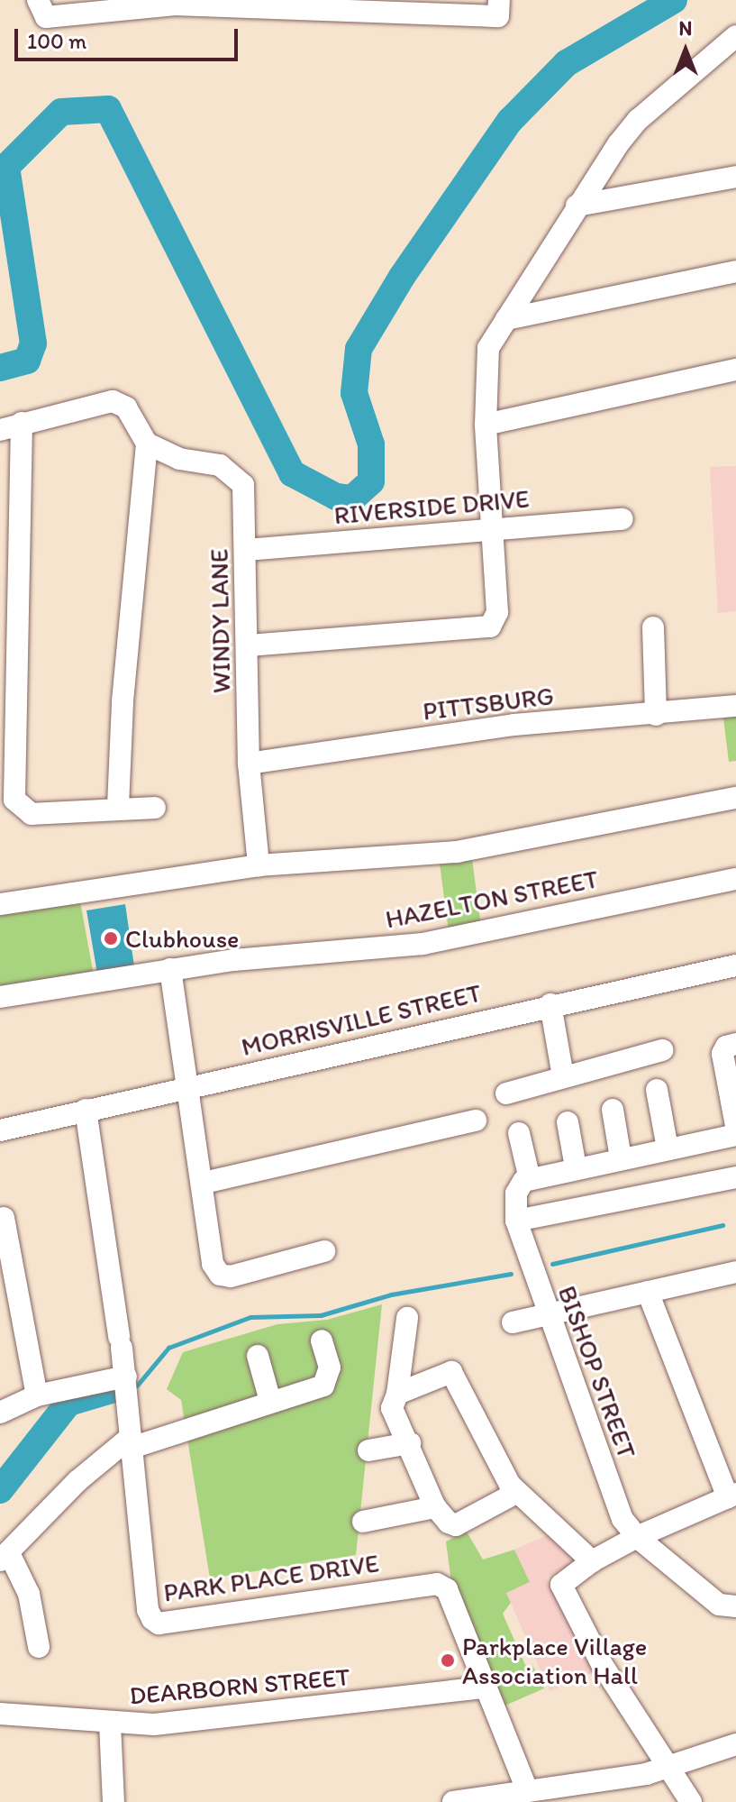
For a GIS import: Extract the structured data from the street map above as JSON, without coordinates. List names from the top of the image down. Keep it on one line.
{"streets":{"street":["RIVERSIDE DRIVE","WINDY LANE","PITTSBURG","HAZELTON STREET","MORRISVILLE STREET","BISHOP STREET","PARK PLACE DRIVE","DEARBORN STREET"]},"crossings":[["RIVERSIDE DRIVE","WINDY LANE"],["WINDY LANE","PITTSBURG"],["MORRISVILLE STREET","PARK PLACE DRIVE"],["PARK PLACE DRIVE","DEARBORN STREET"]],"places":["Clubhouse","Parkplace Village Association Hall"],"scale_bar":"100 m","north":"top"}
